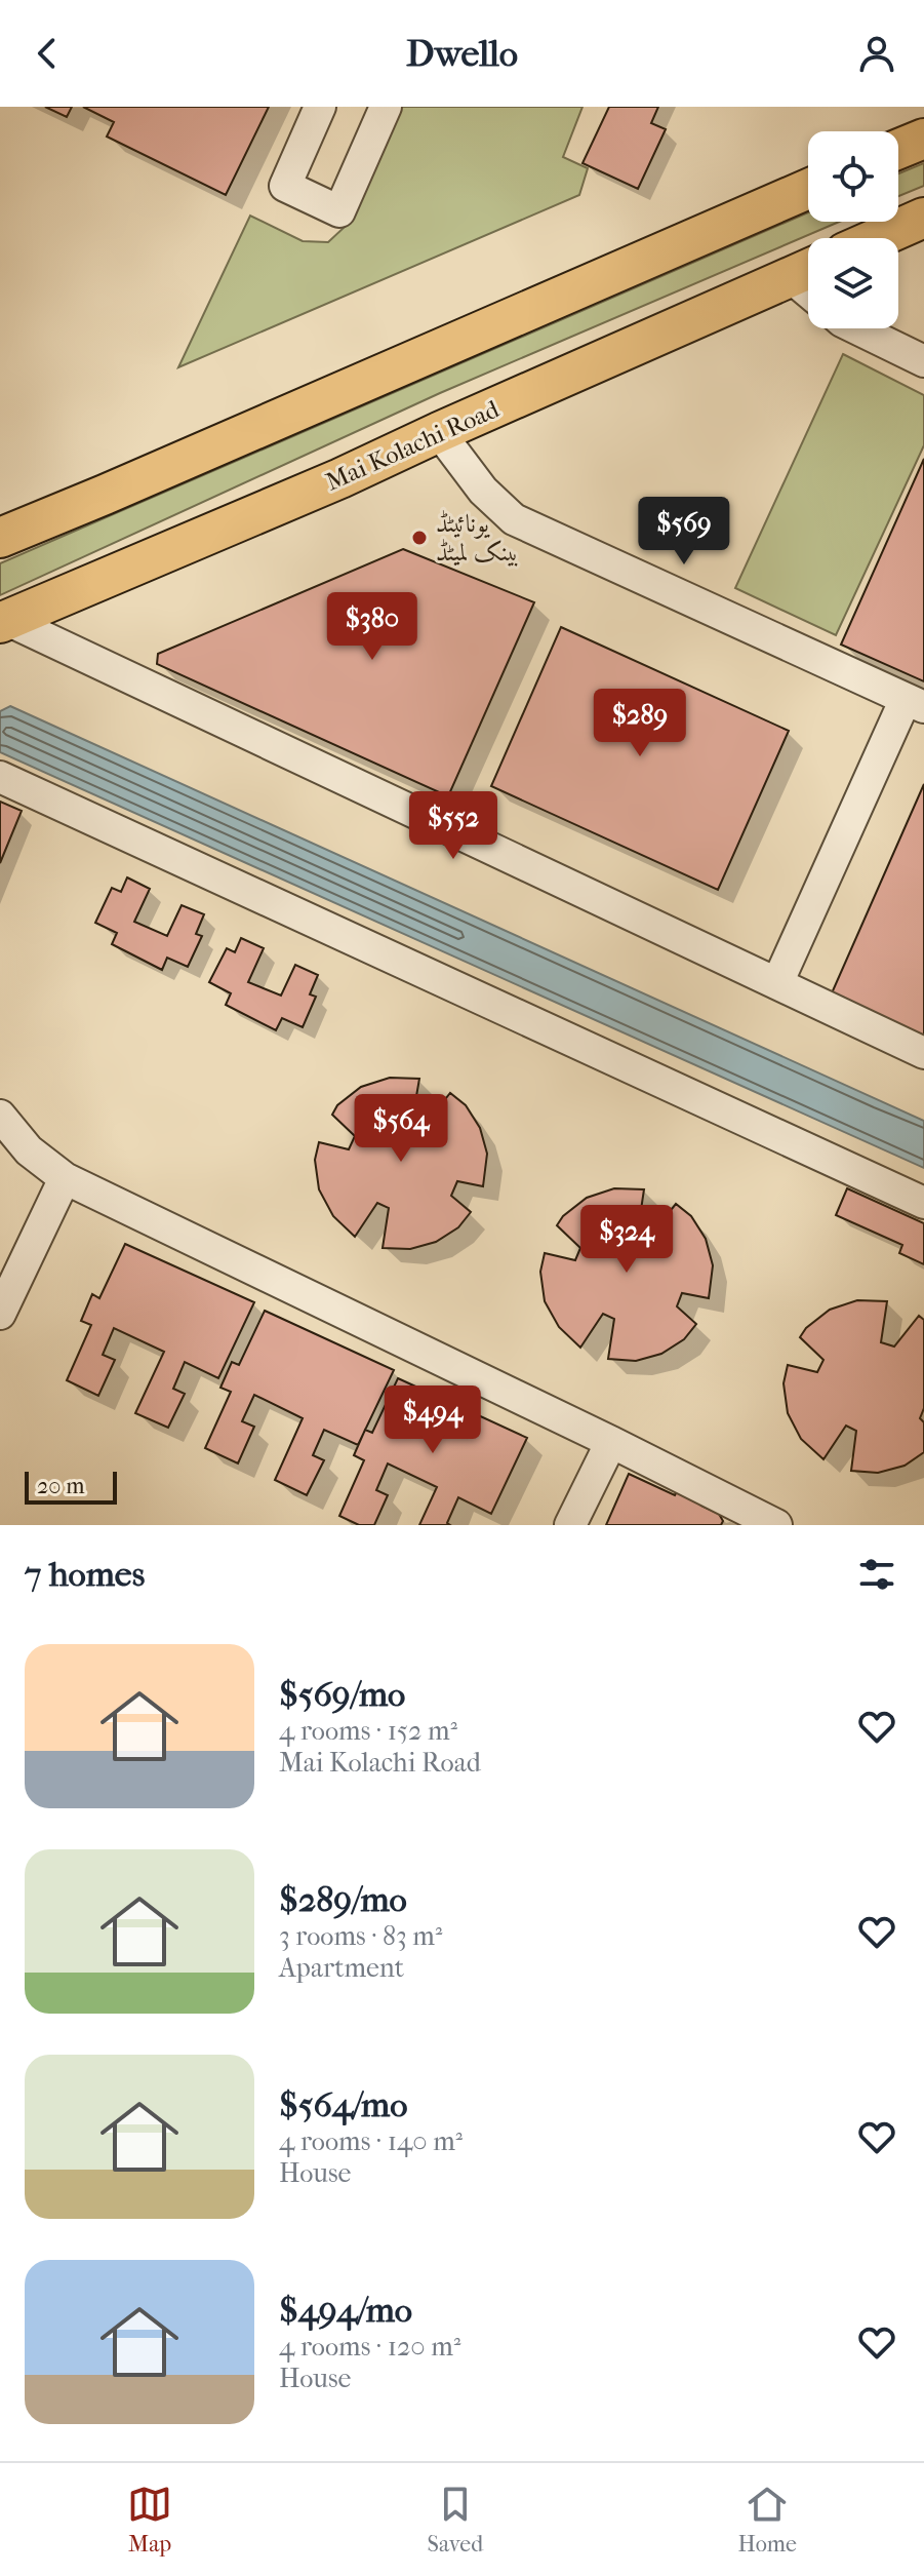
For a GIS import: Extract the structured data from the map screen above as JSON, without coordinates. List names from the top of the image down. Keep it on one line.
{"streets":{"main road":["Mai Kolachi Road"]},"places":["یونائیٹڈ بینک لمیٹڈ"],"scale_bar":"20 m","page":{"header":"Dwello","price":["$569","$380","$289","$552","$564","$324","$494"],"scale":"20 m","heading":"7 homes","list":[{"name":"$569/mo","note":"4 rooms · 152 m² · Mai Kolachi Road"},{"name":"$289/mo","note":"3 rooms · 83 m² · Apartment"},{"name":"$564/mo","note":"4 rooms · 140 m² · House"},{"name":"$494/mo","note":"4 rooms · 120 m² · House"}],"tabs":["Map","Saved","Home"]}}
